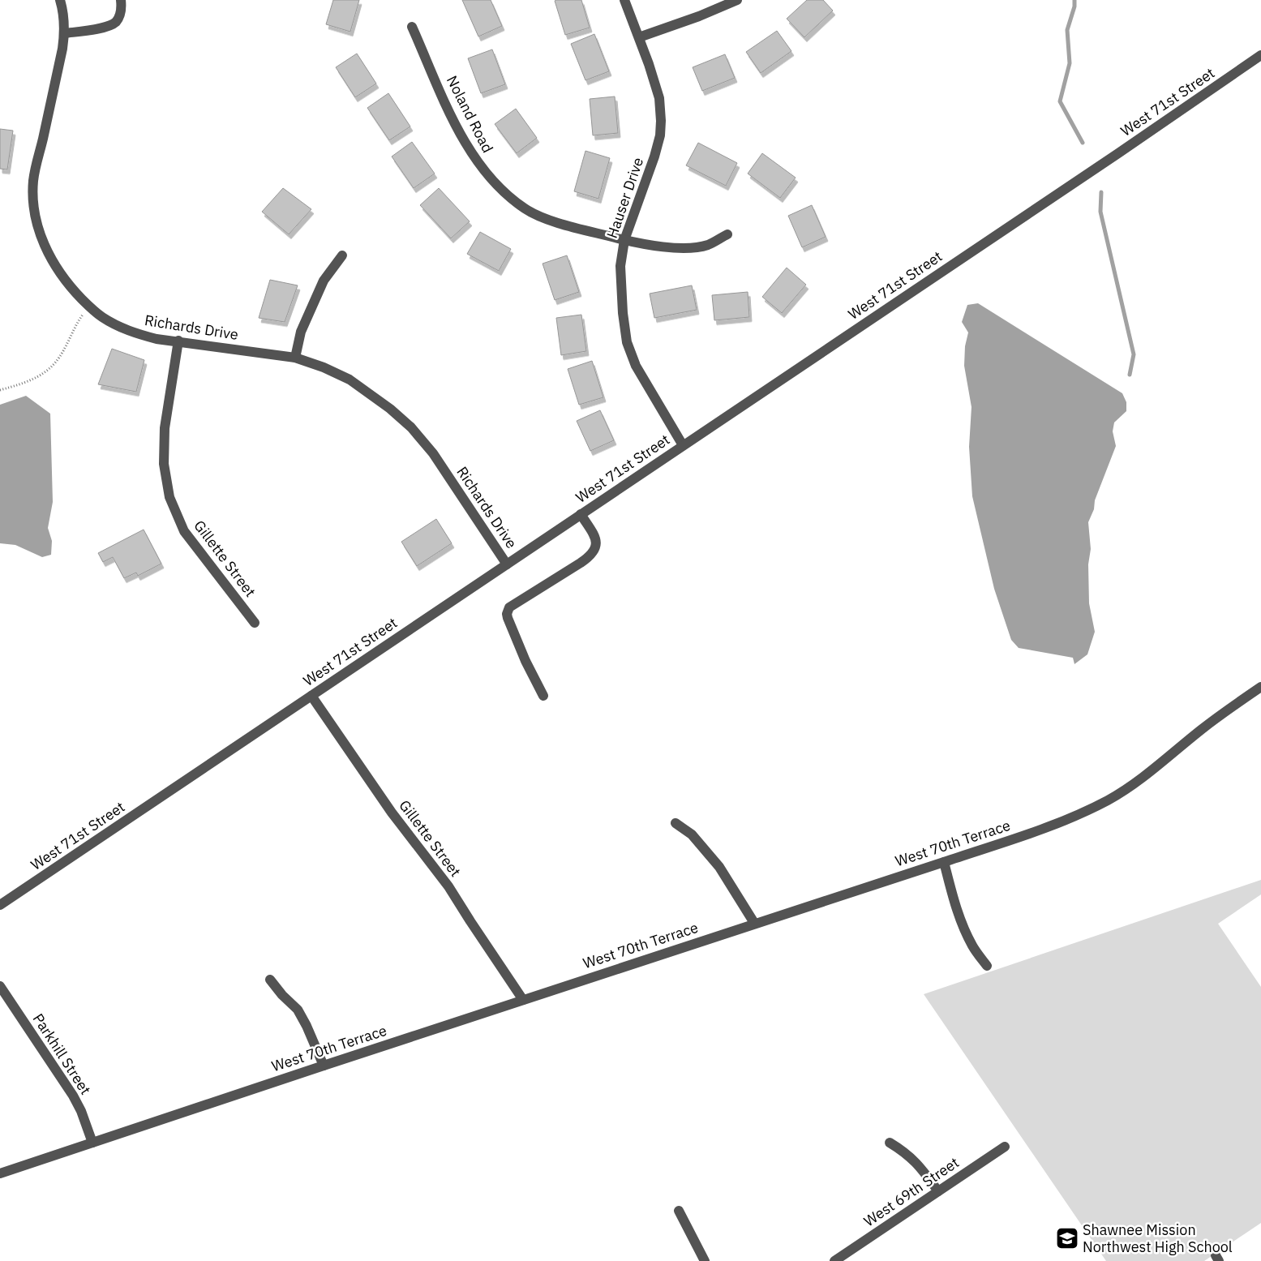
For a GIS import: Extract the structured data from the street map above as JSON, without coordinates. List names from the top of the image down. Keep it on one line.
{"streets":{"street":["West 71st Street","Noland Road","Hauser Drive","Richards Drive","Gillette Street","West 70th Terrace","Parkhill Street","West 69th Street"]},"crossings":[["West 71st Street","Hauser Drive"],["West 71st Street","Richards Drive"],["West 71st Street","Gillette Street"],["Noland Road","Hauser Drive"],["Richards Drive","Gillette Street"],["Gillette Street","West 70th Terrace"],["West 70th Terrace","Parkhill Street"]],"places":{"school or university":["Shawnee Mission Northwest High School"]}}
